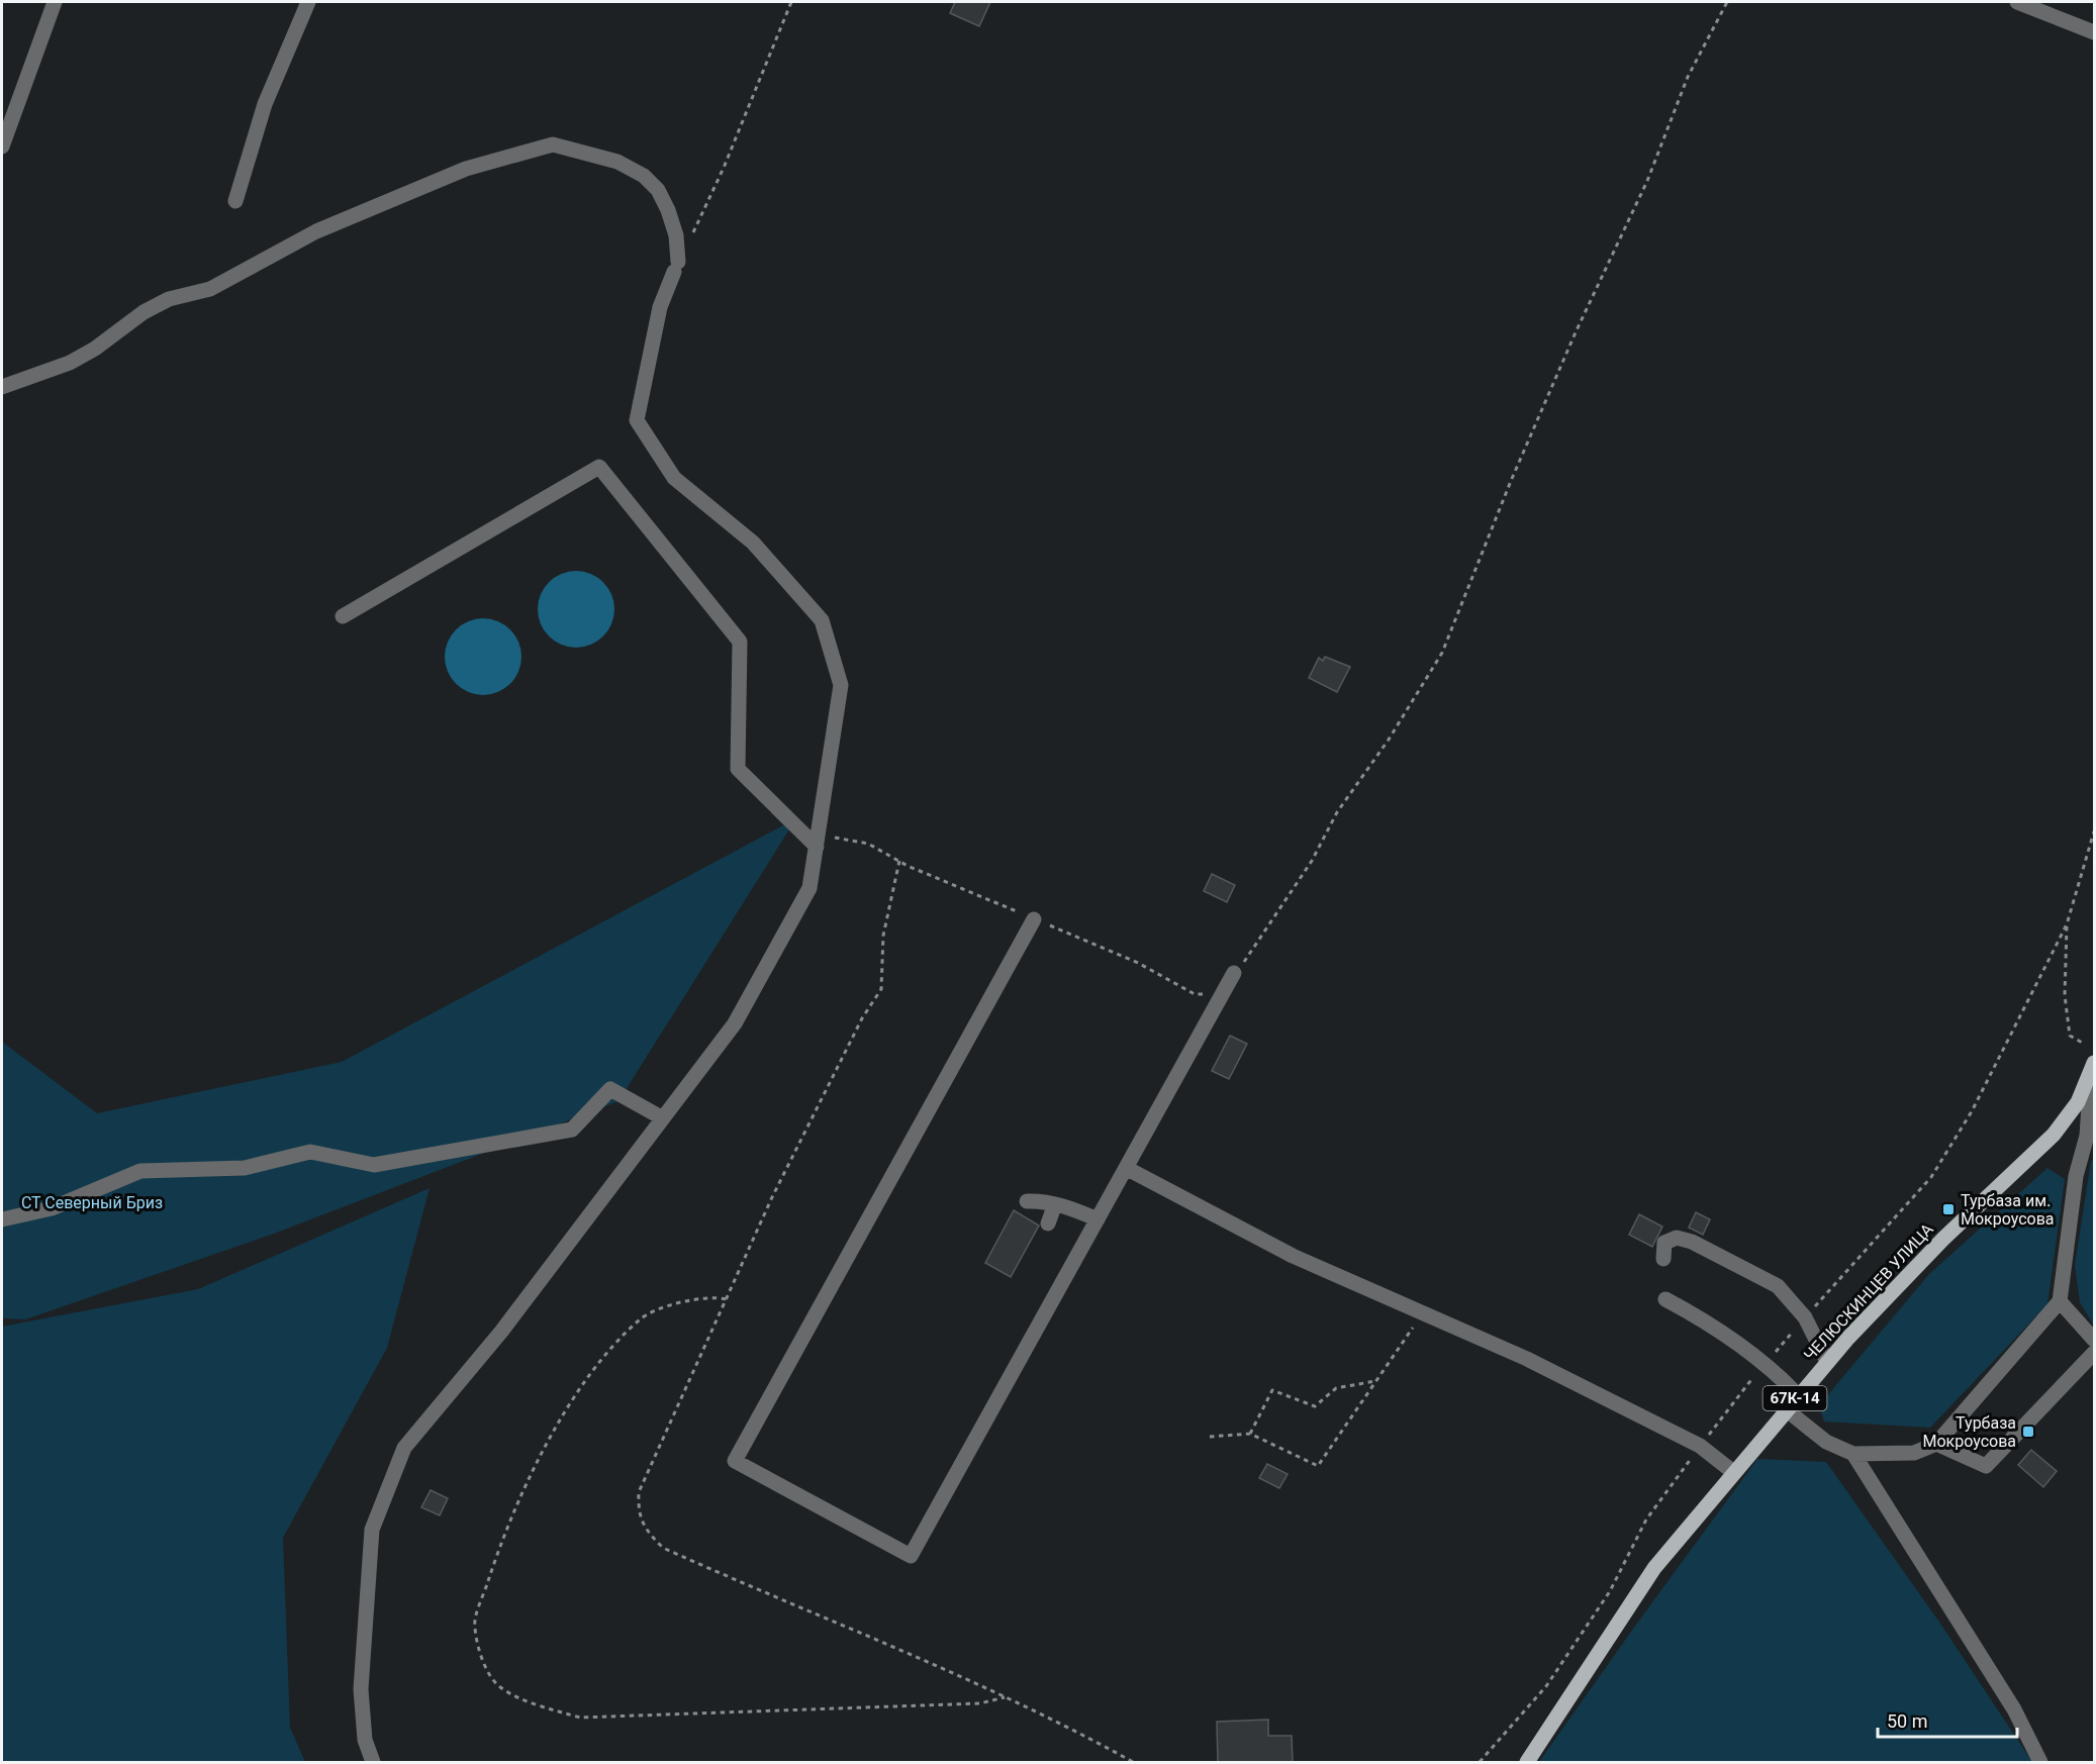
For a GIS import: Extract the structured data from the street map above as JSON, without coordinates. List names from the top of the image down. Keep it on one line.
{"streets":{"main road":["ЧЕЛЮСКИНЦЕВ УЛИЦА","67К-14"]},"parks":["СТ Северный Бриз"],"places":{"transit":["Турбаза им. Мокроусова","Турбаза Мокроусова"]},"scale_bar":"50 m"}
